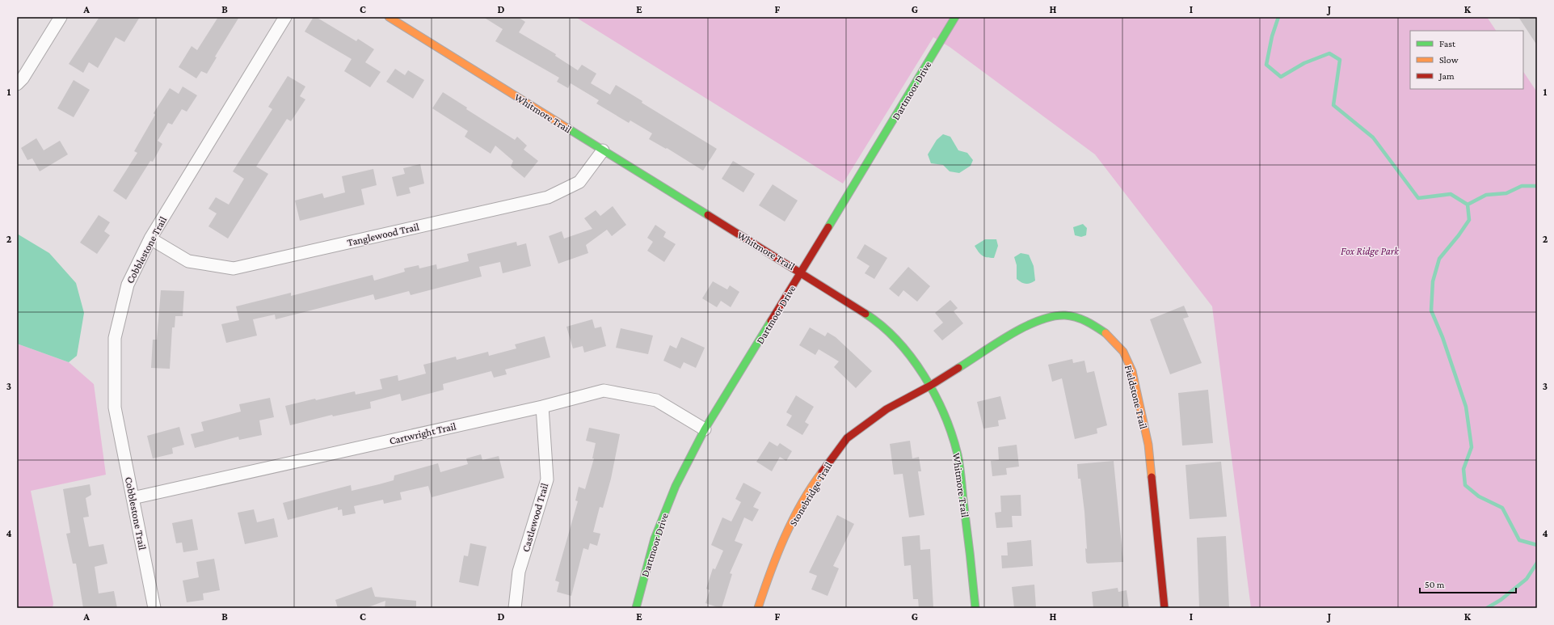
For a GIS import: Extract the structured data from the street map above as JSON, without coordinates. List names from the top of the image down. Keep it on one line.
{"streets":{"street":["Dartmoor Drive","Whitmore Trail","Tanglewood Trail","Cobblestone Trail","Fieldstone Trail","Cartwright Trail","Stonebridge Trail","Castlewood Trail"]},"crossings":[["Dartmoor Drive","Whitmore Trail"],["Dartmoor Drive","Cartwright Trail"],["Whitmore Trail","Tanglewood Trail"],["Whitmore Trail","Fieldstone Trail"],["Whitmore Trail","Stonebridge Trail"],["Tanglewood Trail","Cobblestone Trail"],["Cobblestone Trail","Cartwright Trail"],["Fieldstone Trail","Stonebridge Trail"],["Cartwright Trail","Castlewood Trail"]],"parks":["Fox Ridge Park"],"legend":["Fast","Slow","Jam"],"scale_bar":"50 m","grid":{"columns":["A","B","C","D","E","F","G","H","I","J","K"],"rows":["1","2","3","4"]}}
